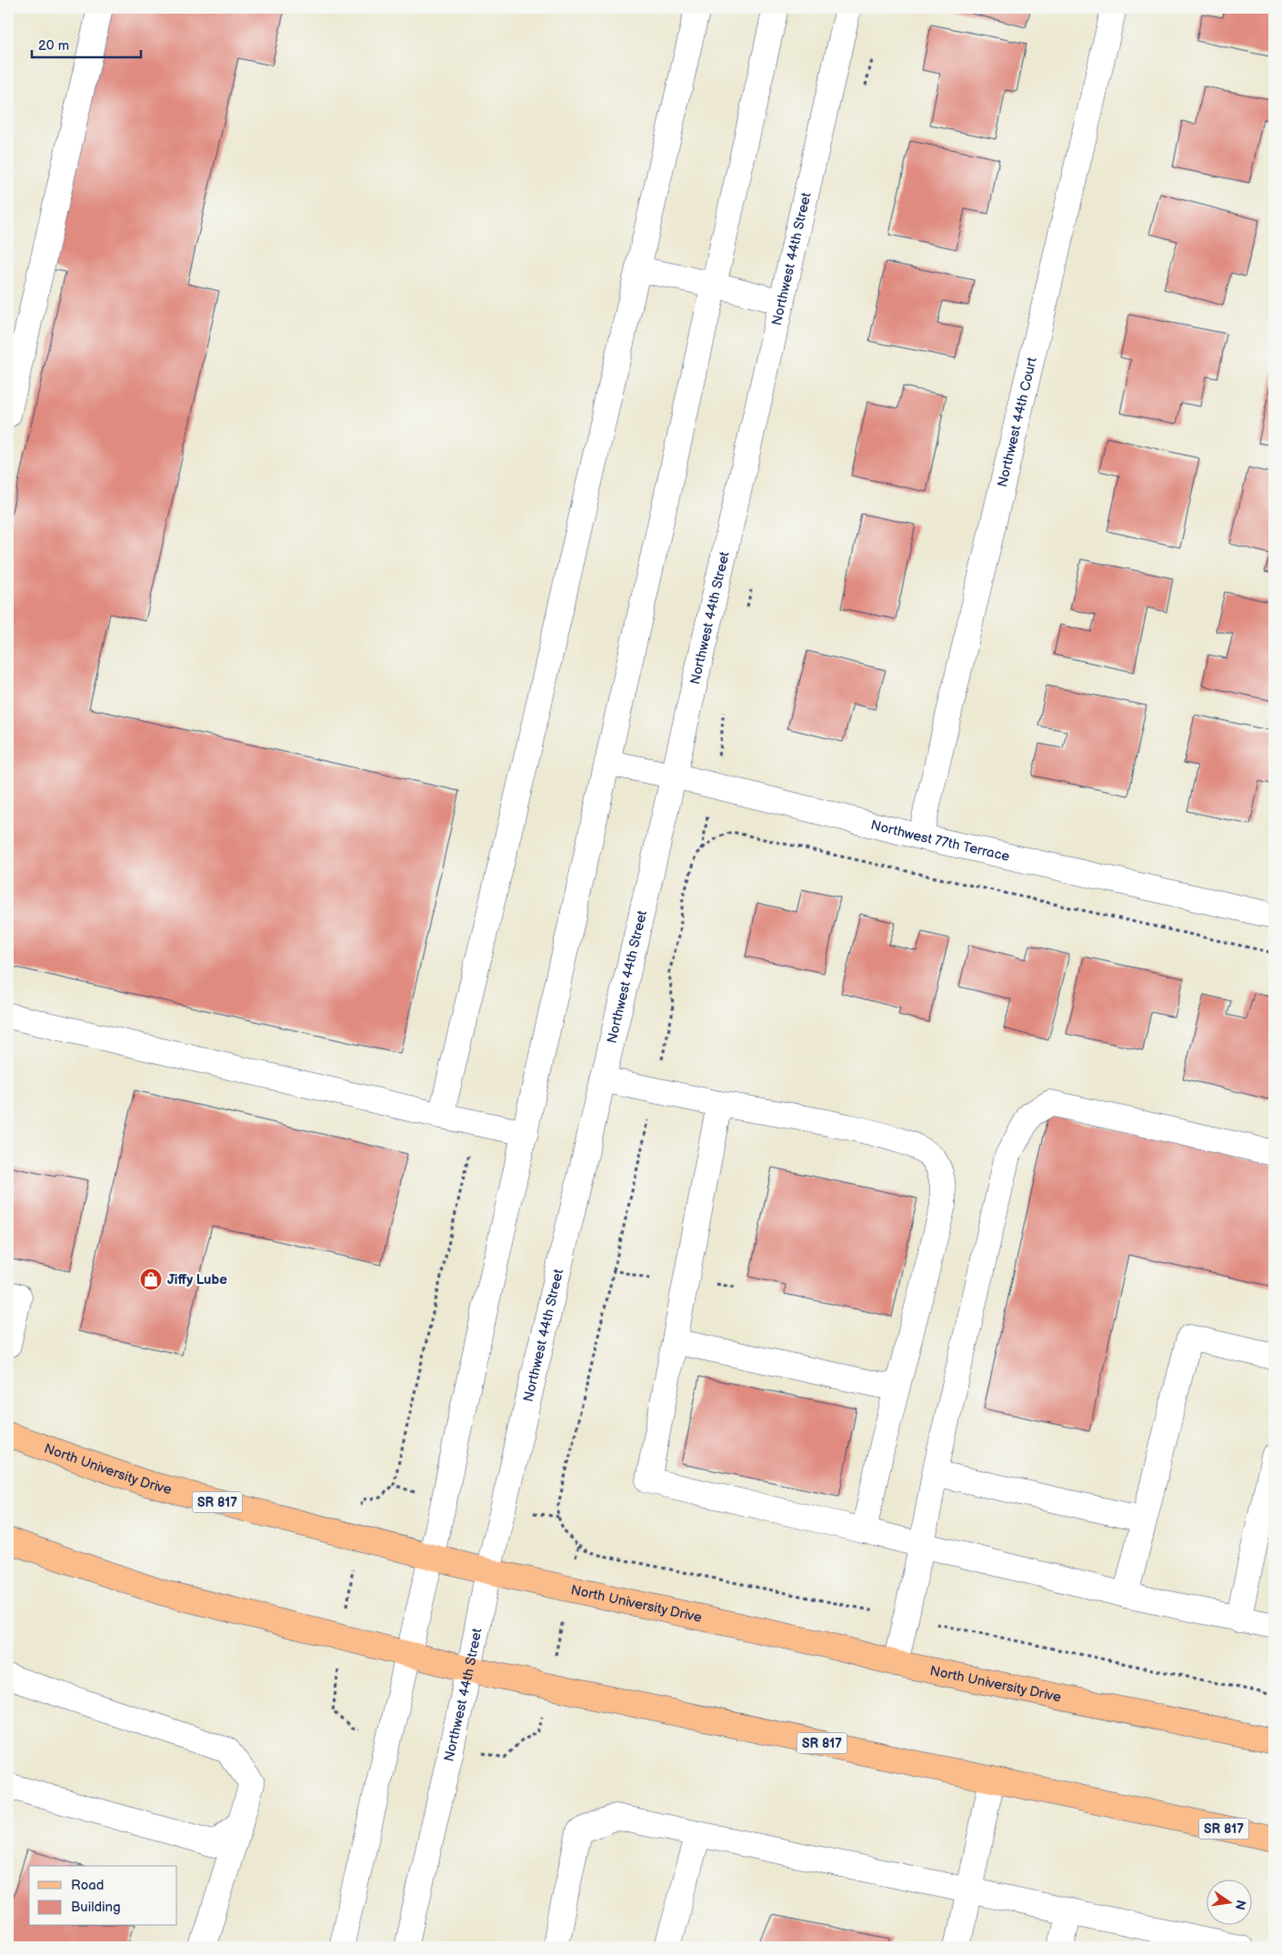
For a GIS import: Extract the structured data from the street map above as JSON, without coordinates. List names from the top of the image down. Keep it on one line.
{"streets":{"main road":["North University Drive","SR 817"],"street":["Northwest 44th Street","Northwest 44th Court","Northwest 77th Terrace"]},"crossings":[["Northwest 44th Street","Northwest 77th Terrace"],["Northwest 44th Street","North University Drive"],["Northwest 44th Street","SR 817"],["Northwest 44th Court","Northwest 77th Terrace"]],"places":{"shop":["Jiffy Lube"]},"legend":["Road","Building"],"scale_bar":"20 m","north":"right"}
